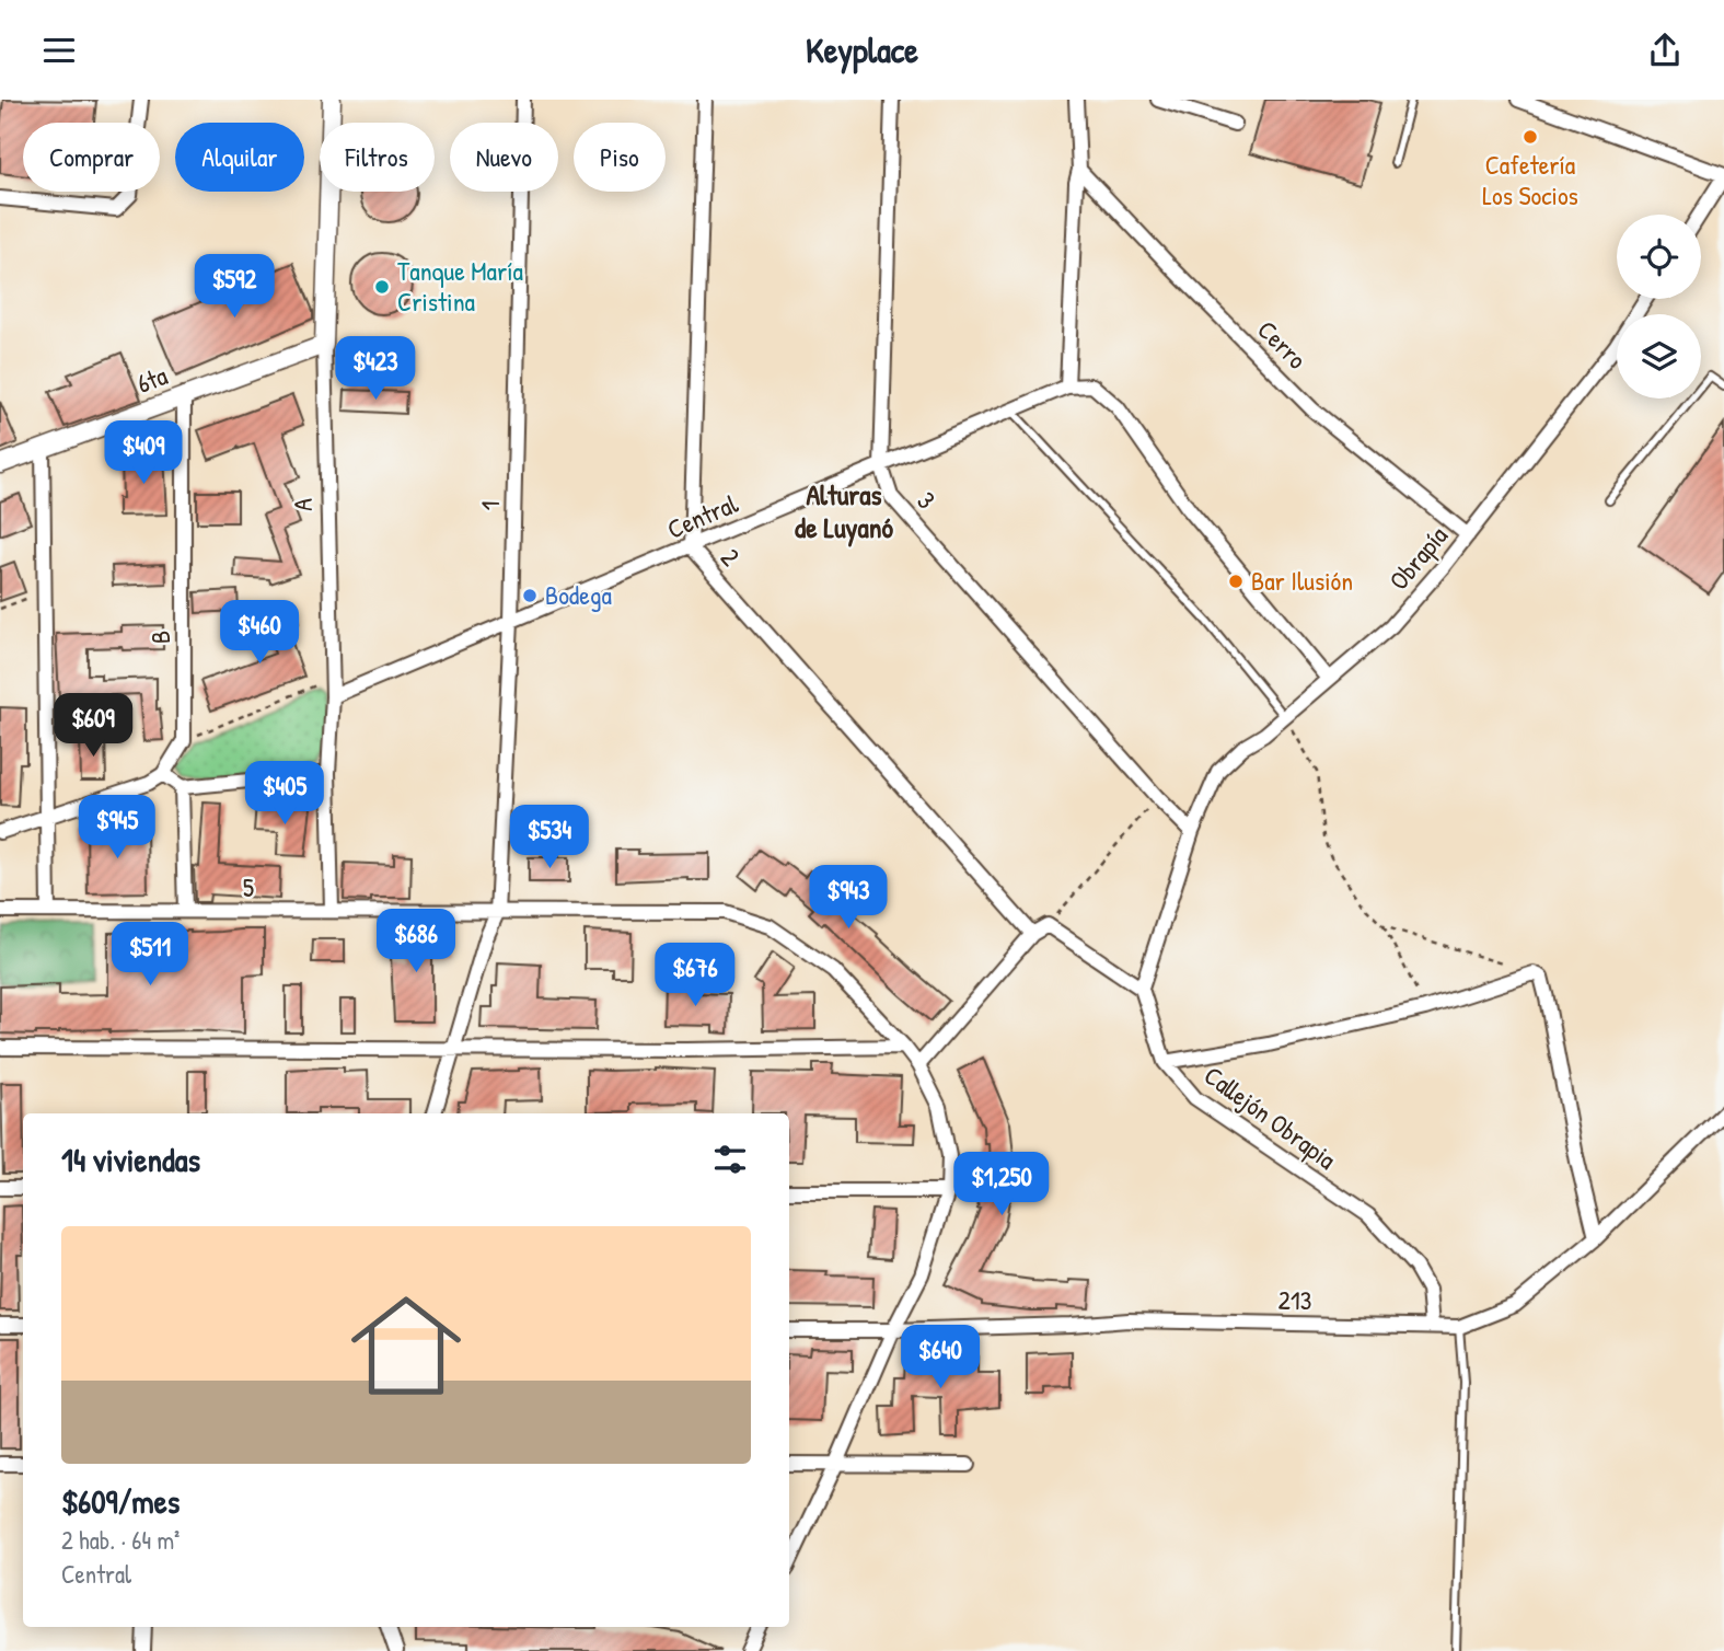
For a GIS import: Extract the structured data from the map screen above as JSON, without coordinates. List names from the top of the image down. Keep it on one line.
{"streets":{"street":["Cerro","6ta","3","A","1","Central","2","Obrapía","B","5","Callejón Obrapia","213"]},"crossings":[["Cerro","Obrapía"],["6ta","A"],["6ta","B"],["3","Central"],["3","Obrapía"],["A","Central"],["A","5"],["1","Central"],["1","5"],["Central","2"],["Central","Obrapía"],["5","213"],["Callejón Obrapia","213"]],"districts":["Alturas de Luyanó"],"places":["Cafetería Los Socios","Tanque María Cristina","Bar Ilusión","Bodega"],"page":{"header":"Keyplace","chip":["Comprar","Alquilar","Filtros","Nuevo","Piso"],"price":["$592","$423","$409","$460","$609","$405","$945","$534","$943","$686","$511","$676","$1,250","$640"],"heading":"14 viviendas","list":[{"name":"$609/mes","note":"2 hab. · 64 m² · Central"}]}}
